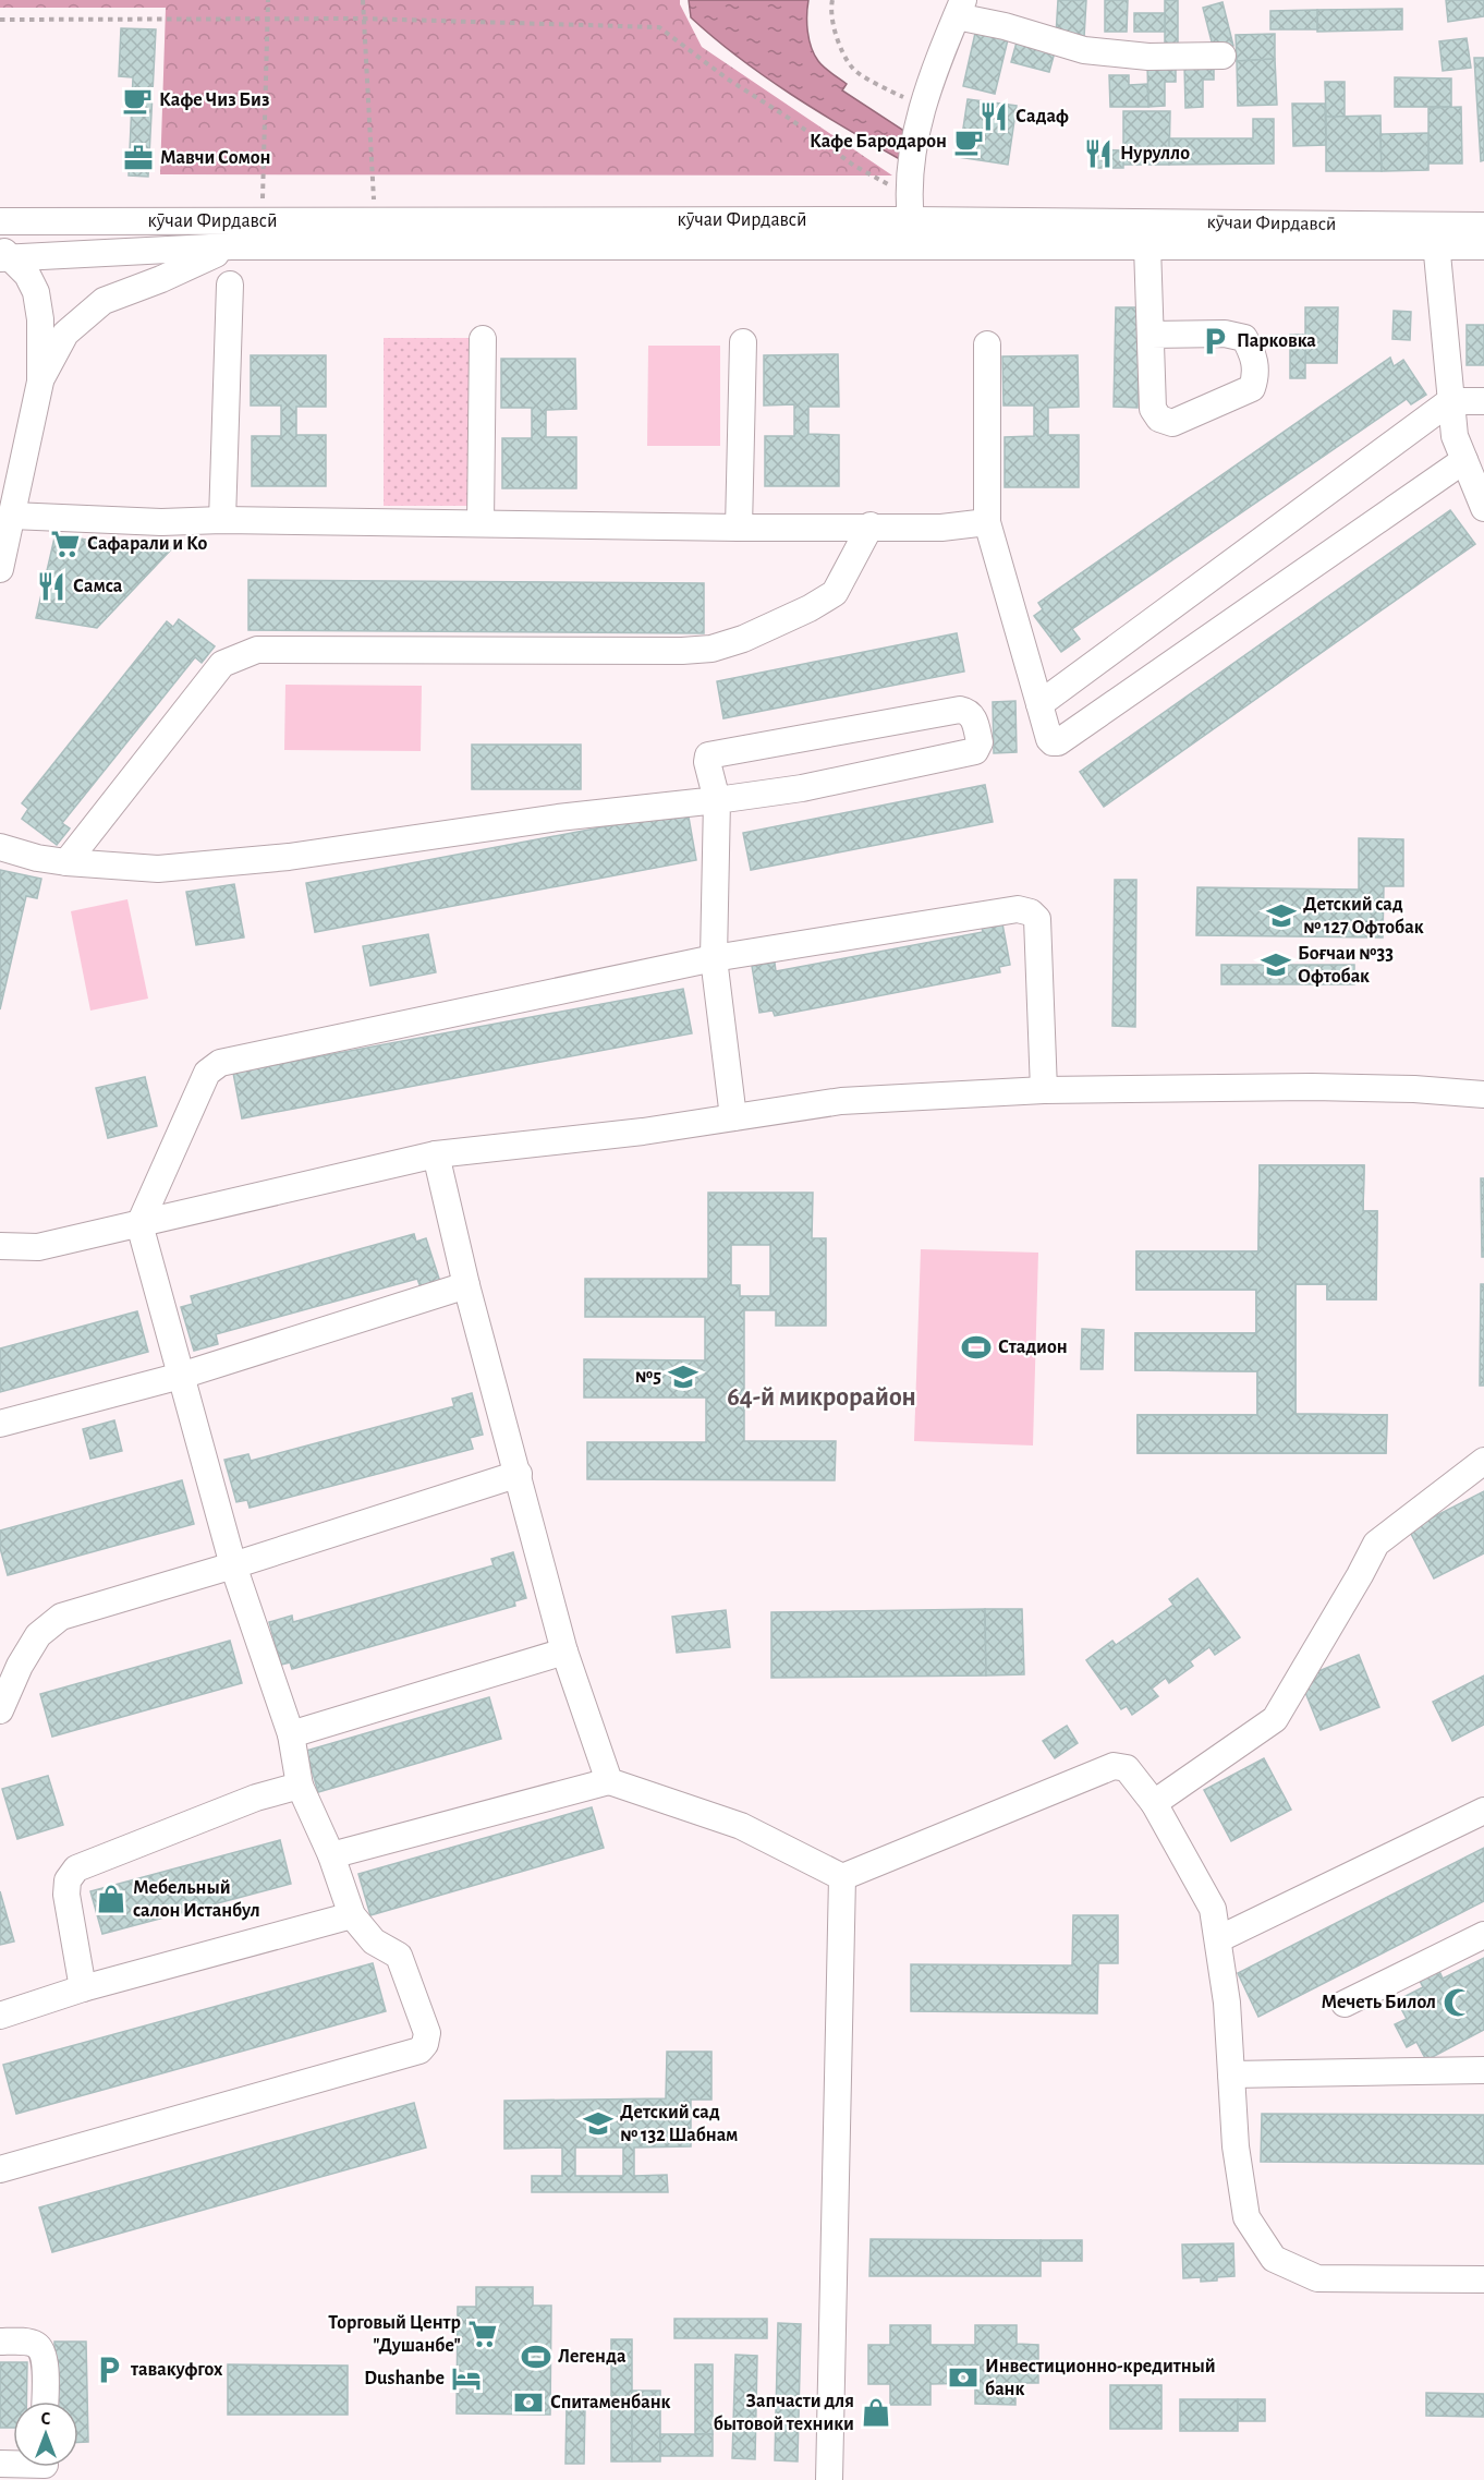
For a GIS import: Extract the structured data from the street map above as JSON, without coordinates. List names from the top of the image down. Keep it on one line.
{"streets":{"street":["кӯчаи Фирдавсӣ"]},"districts":["64-й микрорайон"],"places":{"cafe":["Кафе Чиз Биз","Кафе Бародарон"],"restaurant":["Садаф","Нурулло","Самса"],"office":["Мавчи Сомон"],"parking":["Парковка","тавакуфгох"],"supermarket":["Сафарали и Ко","Торговый Центр \"Душанбе\""],"school or university":["Детский сад № 127 Офтобак","Боғчаи №33 Офтобак","№5","Детский сад № 132 Шабнам"],"sports":["Стадион","Легенда"],"shop":["Мебельный салон Истанбул","Запчасти для бытовой техники"],"mosque":["Мечеть Билол"],"bank":["Инвестиционно-кредитный банк","Спитаменбанк"],"hotel":["Dushanbe"]},"north":"top"}
